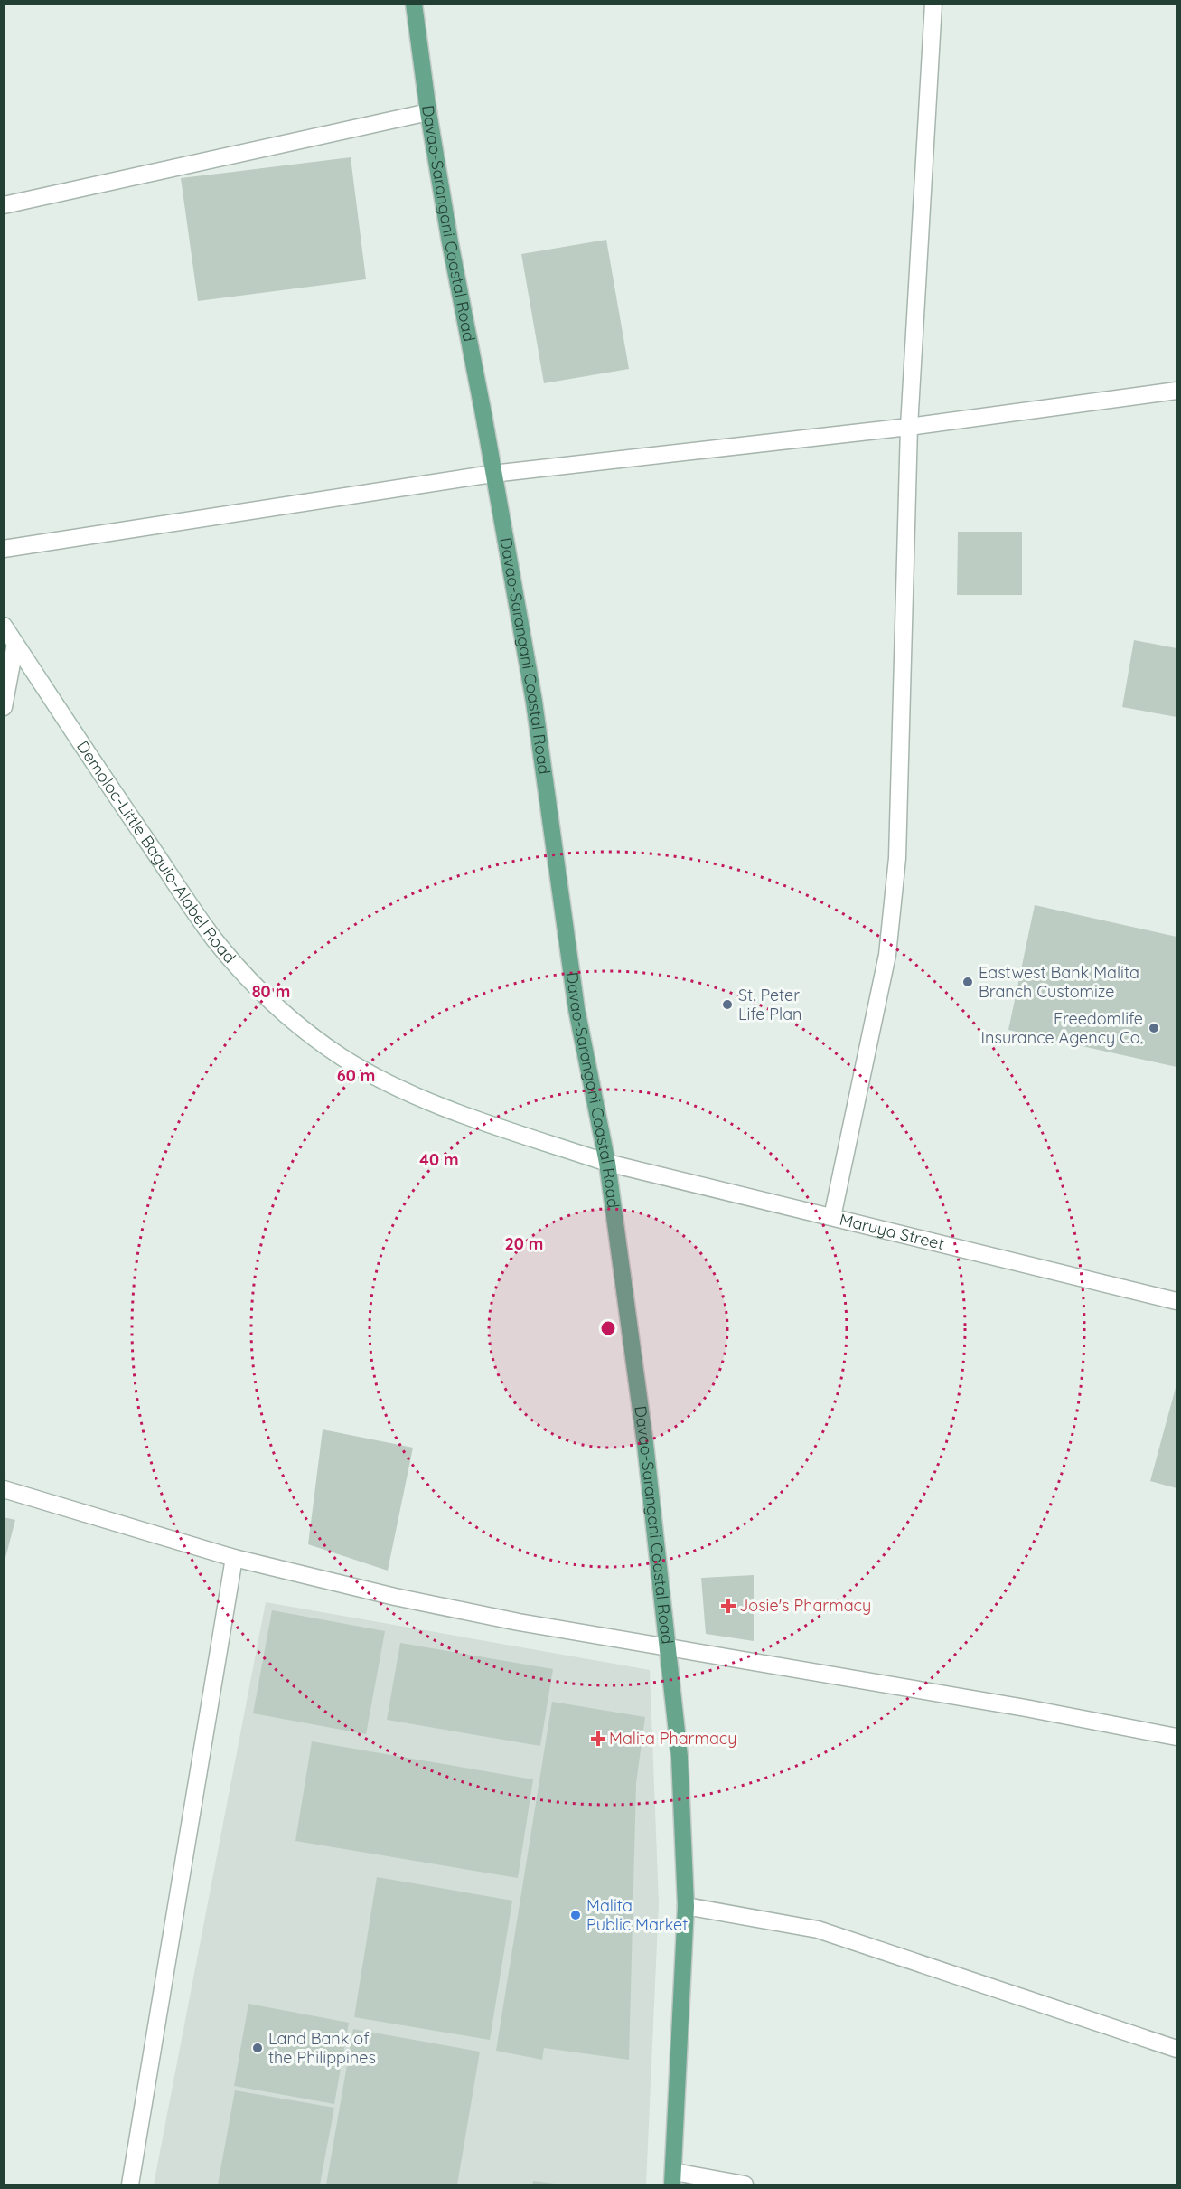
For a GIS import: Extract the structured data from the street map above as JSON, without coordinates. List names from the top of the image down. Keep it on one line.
{"streets":{"main road":["Davao-Sarangani Coastal Road"],"street":["Demoloc-Little Baguio-Alabel Road","Maruya Street"]},"crossings":[["Davao-Sarangani Coastal Road","Demoloc-Little Baguio-Alabel Road"],["Davao-Sarangani Coastal Road","Maruya Street"],["Demoloc-Little Baguio-Alabel Road","Maruya Street"]],"places":{"other":["Eastwest Bank Malita Branch Customize","St. Peter Life Plan","Freedomlife Insurance Agency Co.","Malita Public Market","Land Bank of the Philippines"],"health":["Josie's Pharmacy","Malita Pharmacy"]},"rings":["80 m","60 m","40 m","20 m"]}
